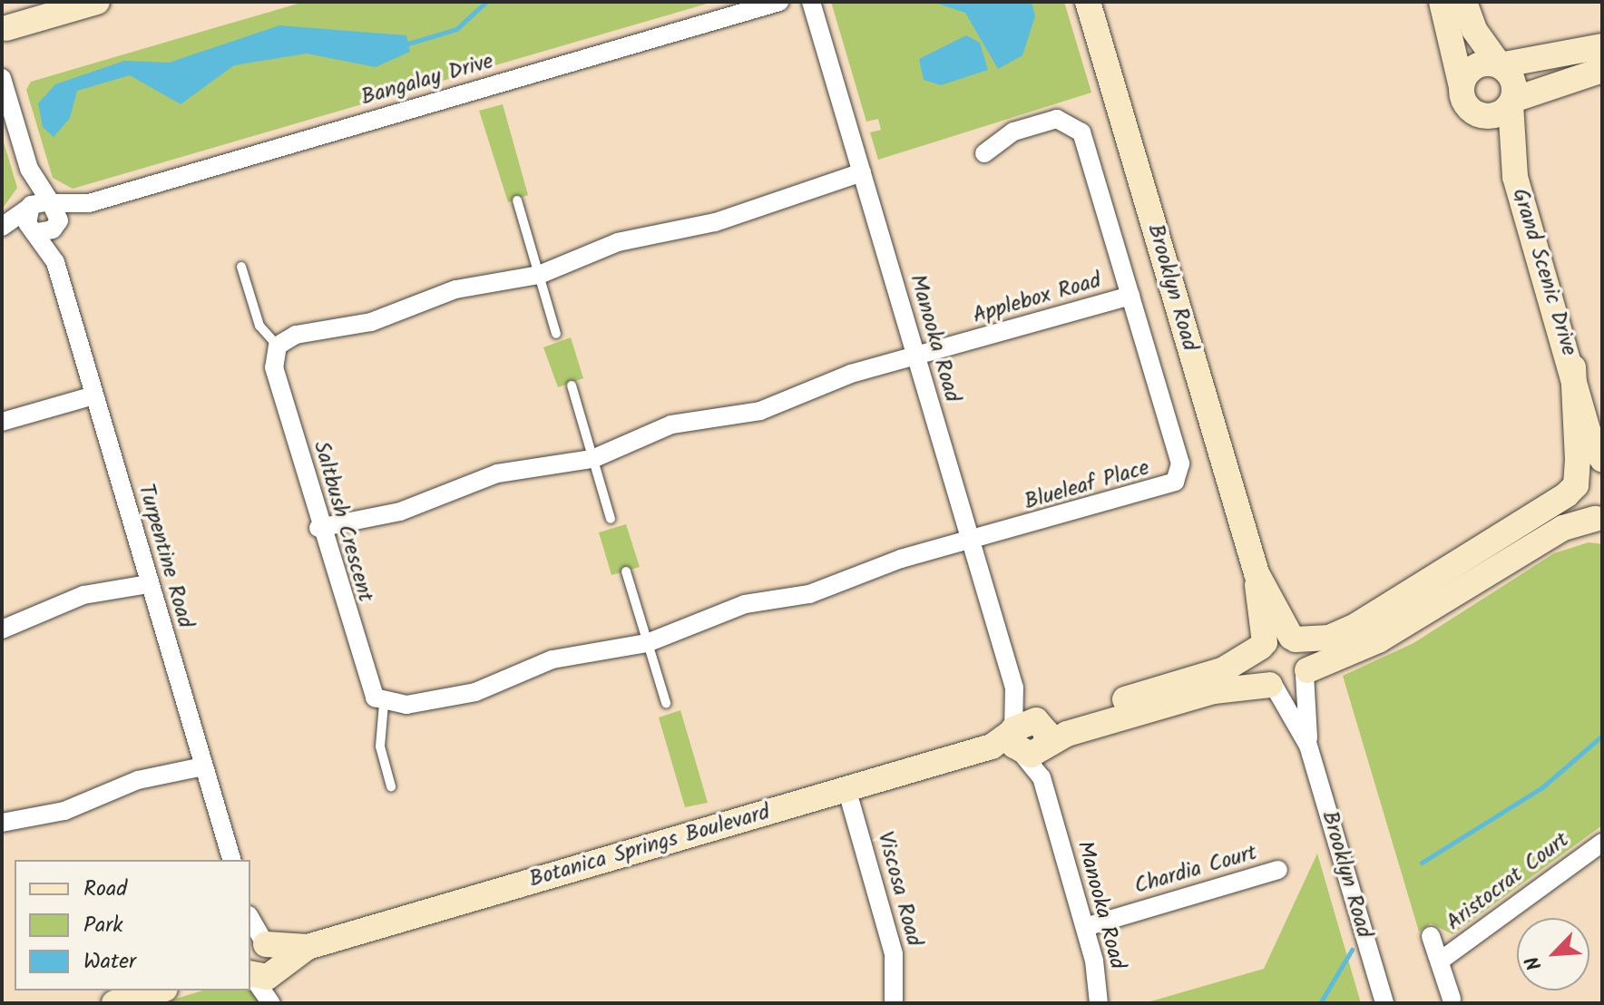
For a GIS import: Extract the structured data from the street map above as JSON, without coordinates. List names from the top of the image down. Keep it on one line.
{"streets":{"street":["Bangalay Drive","Grand Scenic Drive","Brooklyn Road","Applebox Road","Manooka Road","Blueleaf Place","Saltbush Crescent","Turpentine Road","Botanica Springs Boulevard","Chardia Court","Aristocrat Court","Viscosa Road"]},"crossings":[["Bangalay Drive","Turpentine Road"],["Brooklyn Road","Botanica Springs Boulevard"],["Applebox Road","Manooka Road"],["Applebox Road","Blueleaf Place"],["Applebox Road","Saltbush Crescent"],["Manooka Road","Blueleaf Place"],["Manooka Road","Botanica Springs Boulevard"],["Manooka Road","Chardia Court"],["Botanica Springs Boulevard","Viscosa Road"]],"legend":["Road","Park","Water"],"north":"bottom left"}
